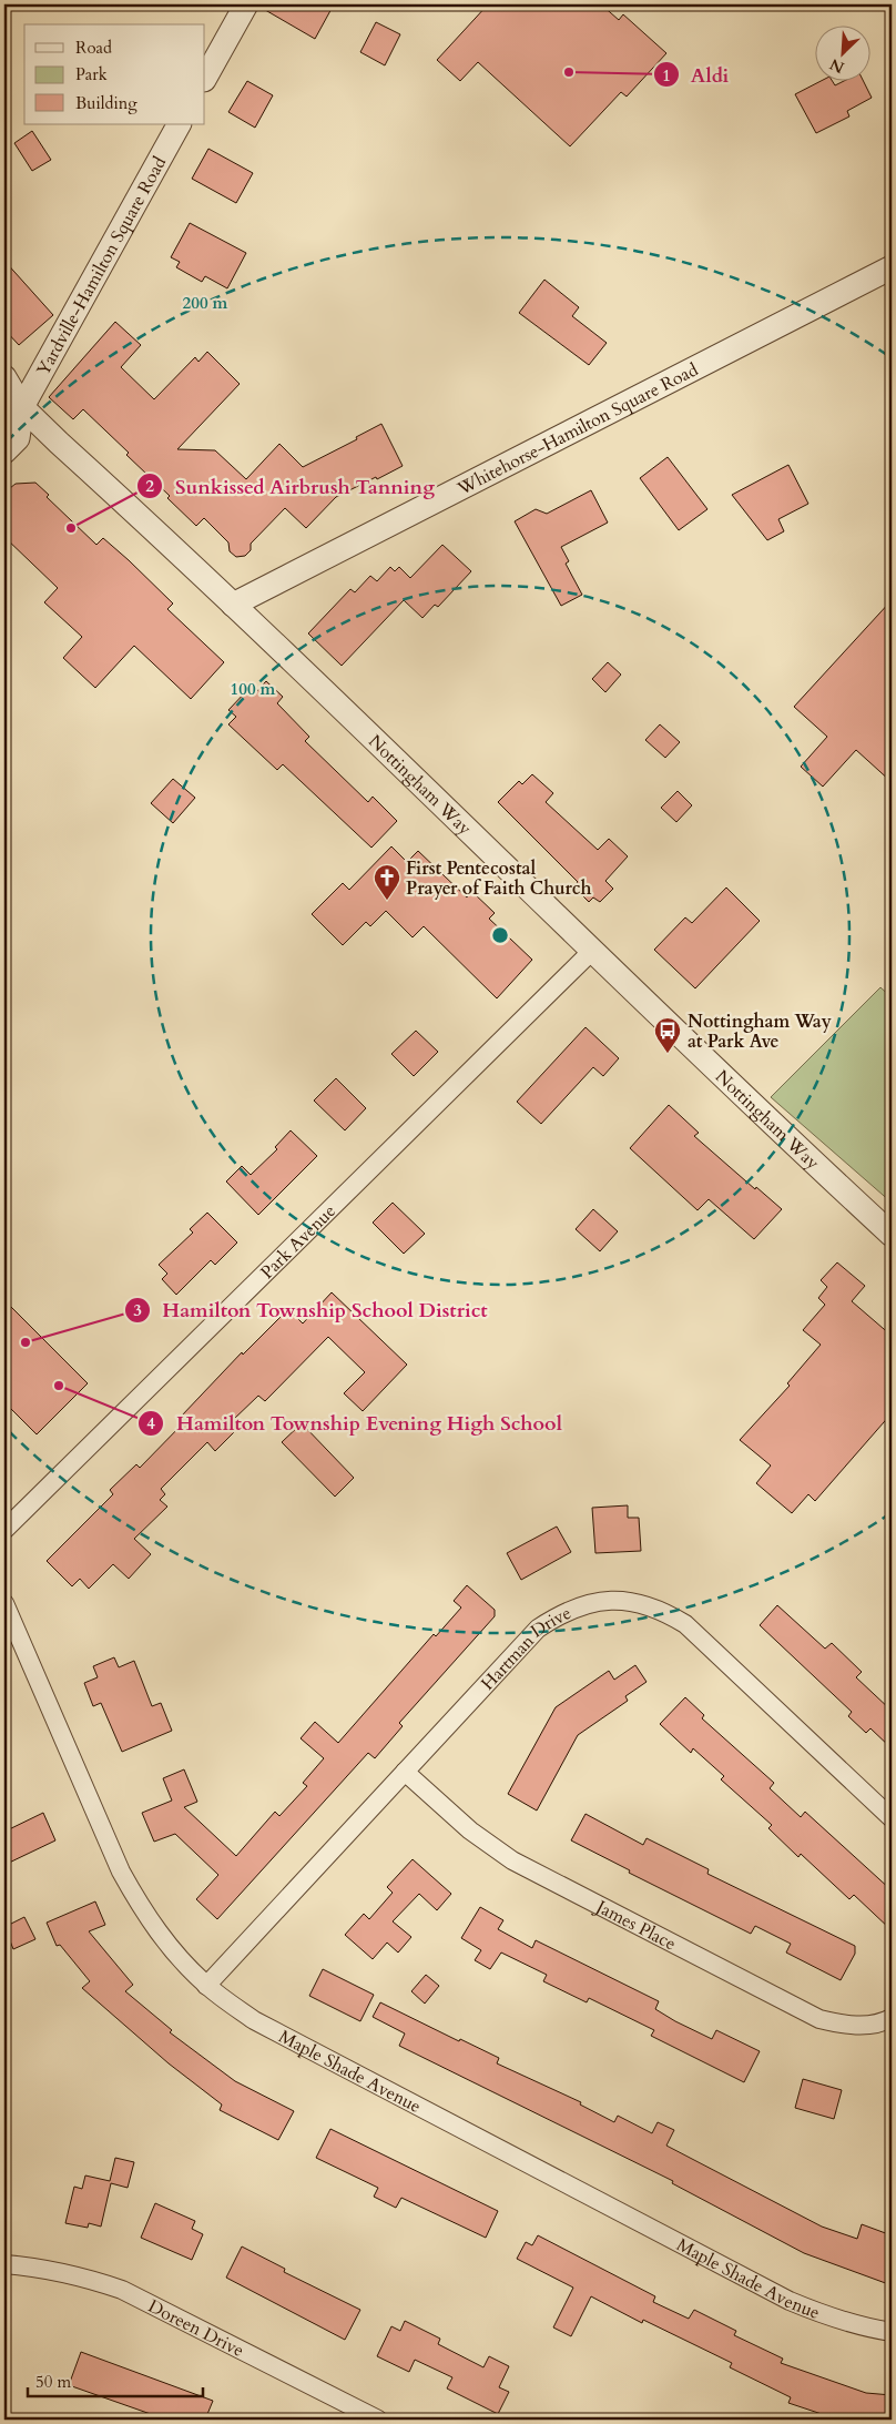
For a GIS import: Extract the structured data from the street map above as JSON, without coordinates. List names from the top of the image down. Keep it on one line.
{"streets":{"street":["Yardville-Hamilton Square Road","Whitehorse-Hamilton Square Road","Nottingham Way","Park Avenue","Hartman Drive","James Place","Maple Shade Avenue","Doreen Drive"]},"crossings":[["Yardville-Hamilton Square Road","Nottingham Way"],["Whitehorse-Hamilton Square Road","Nottingham Way"],["Nottingham Way","Park Avenue"],["Hartman Drive","James Place"],["Hartman Drive","Maple Shade Avenue"]],"places":{"other":["Aldi","Sunkissed Airbrush Tanning","Hamilton Township School District","Hamilton Township Evening High School"],"church":["First Pentecostal Prayer of Faith Church"],"bus stop":["Nottingham Way at Park Ave"]},"legend":["Road","Park","Building"],"scale_bar":"50 m","north":"bottom left","rings":["200 m","100 m"]}
